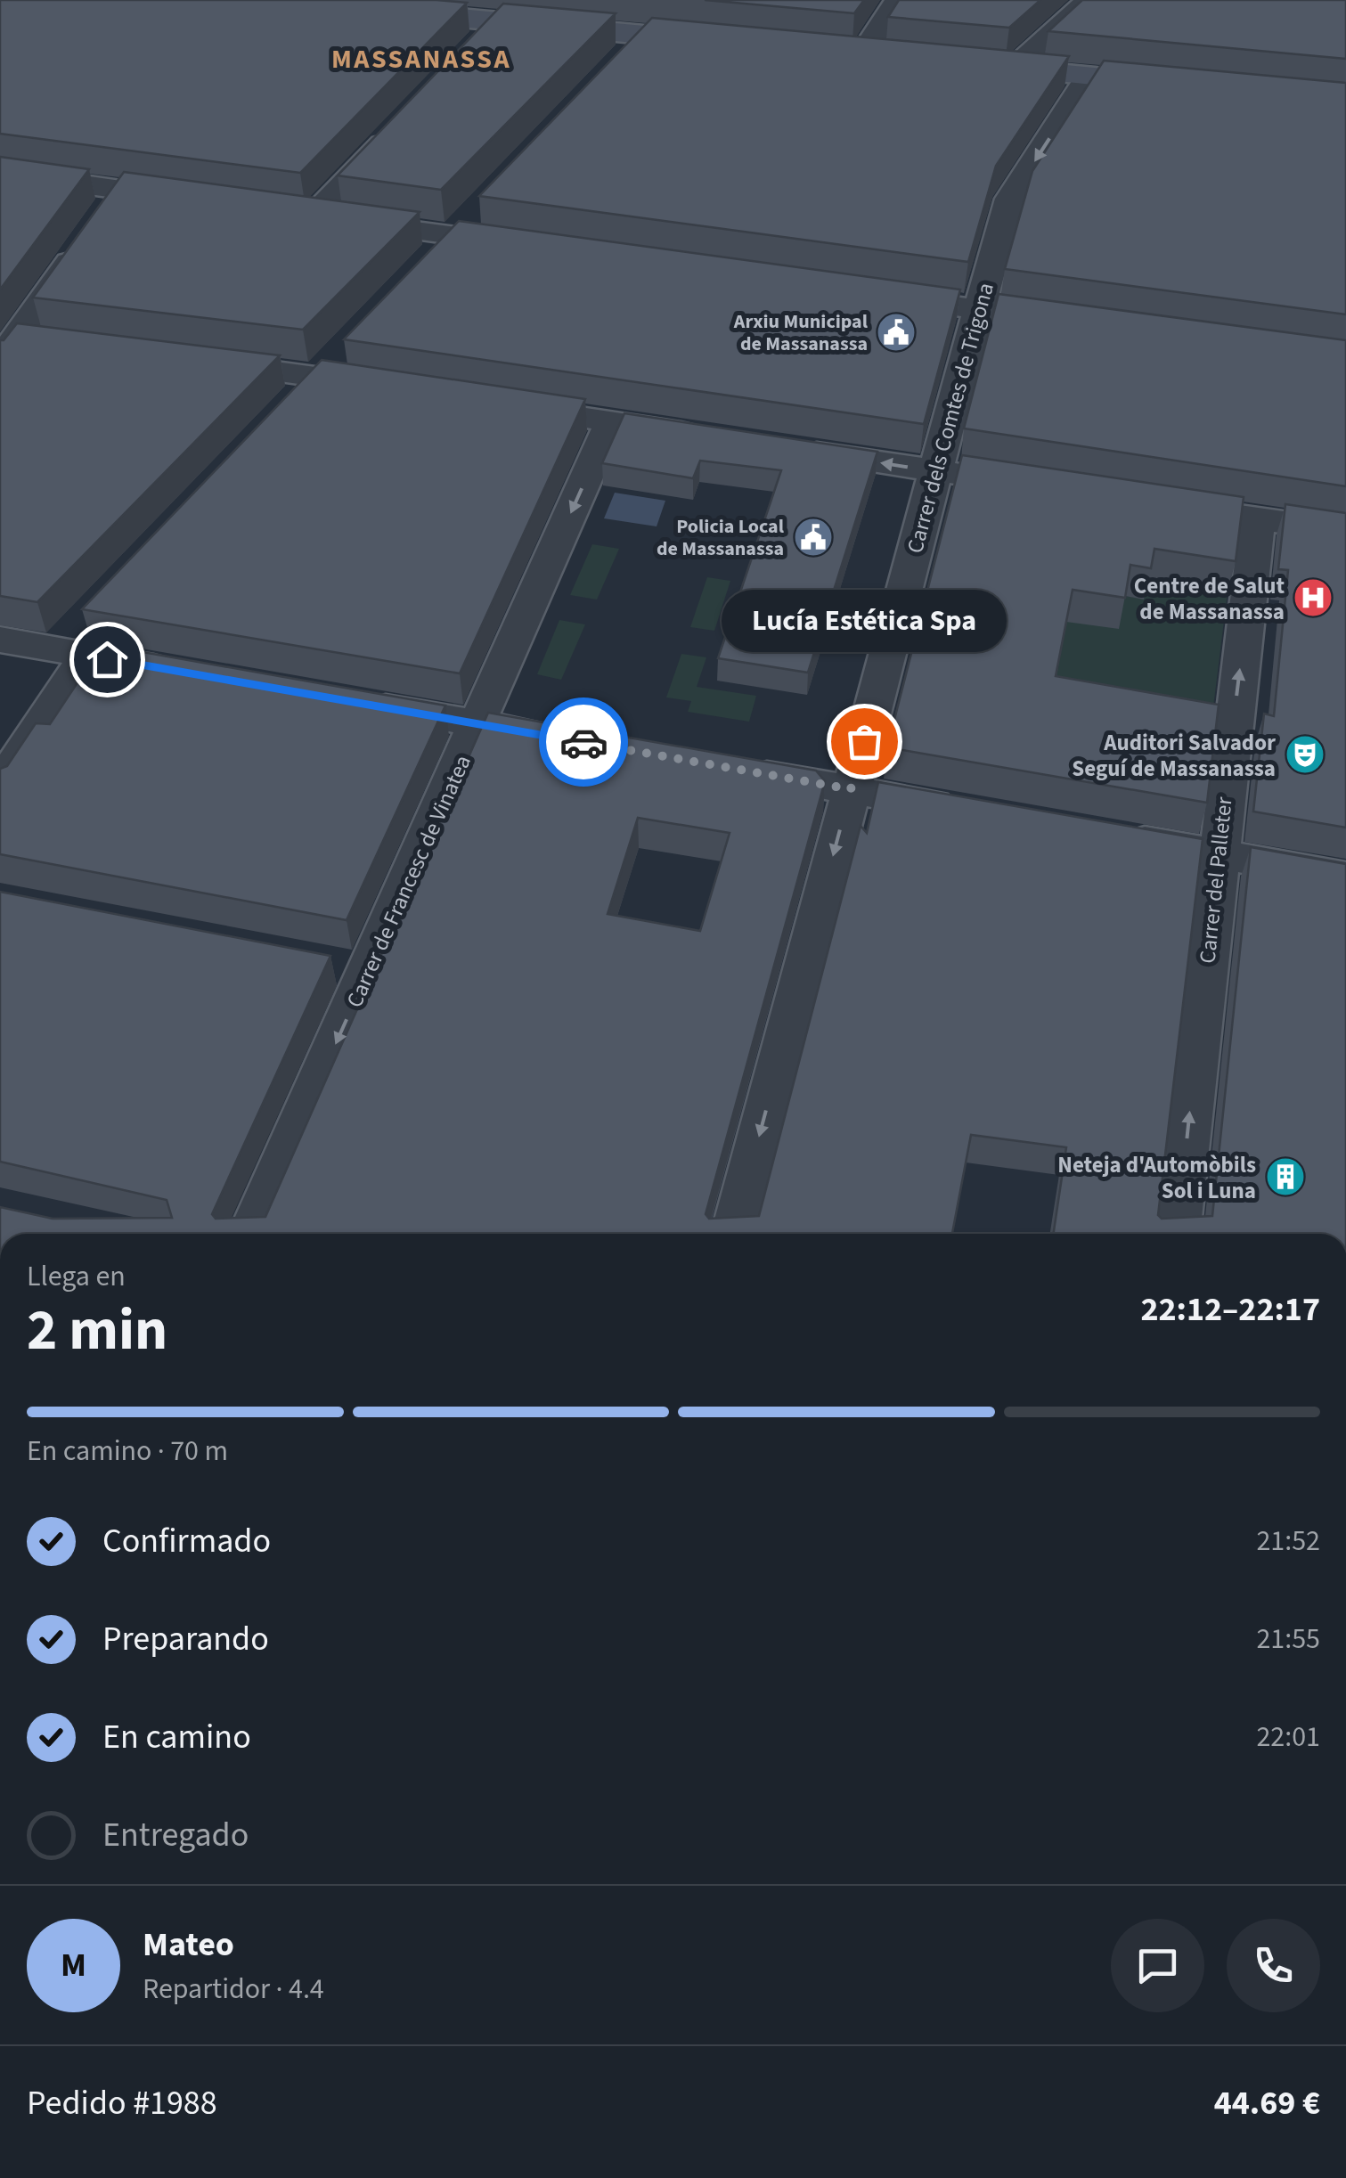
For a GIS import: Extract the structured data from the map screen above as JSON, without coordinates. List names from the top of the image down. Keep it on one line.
{"streets":{"street":["Carrer dels Comtes de Trigona","Carrer del Palleter","Carrer de Francesc de Vinatea"]},"one_way":["Carrer dels Comtes de Trigona","Carrer del Palleter","Carrer de Francesc de Vinatea"],"districts":["MASSANASSA"],"places":{"public building":["Arxiu Municipal de Massanassa","Policia Local de Massanassa"],"hospital":["Centre de Salut de Massanassa"],"other":["Lucía Estética Spa"],"theatre":["Auditori Salvador Seguí de Massanassa"],"building":["Neteja d'Automòbils Sol i Luna"]},"page":{"bubble":"Lucía Estética Spa","heading":["2 min","Llega en","22:12–22:17"],"panel":["Mateo","Repartidor · 4.4","Pedido #1988","44.69 €"],"bar":"En camino · 70 m","list":[["Confirmado","21:52"],["Preparando","21:55"],["En camino","22:01"],"Entregado"],"round":"M"}}
